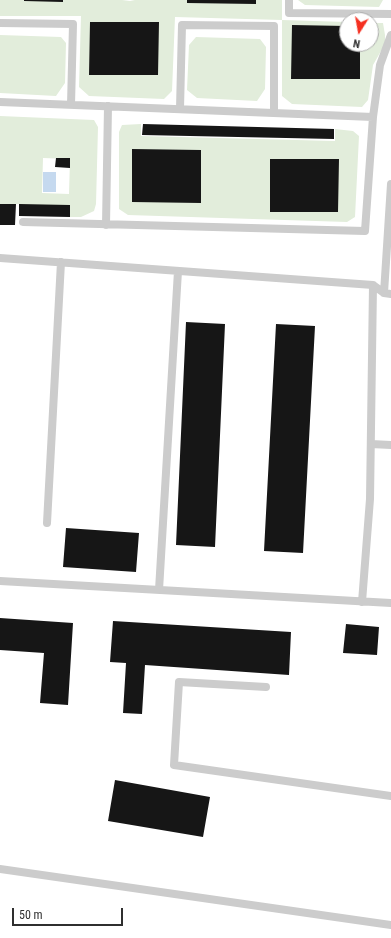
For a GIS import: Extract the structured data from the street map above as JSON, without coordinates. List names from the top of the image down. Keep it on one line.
{"scale_bar":"50 m","north":"bottom"}
